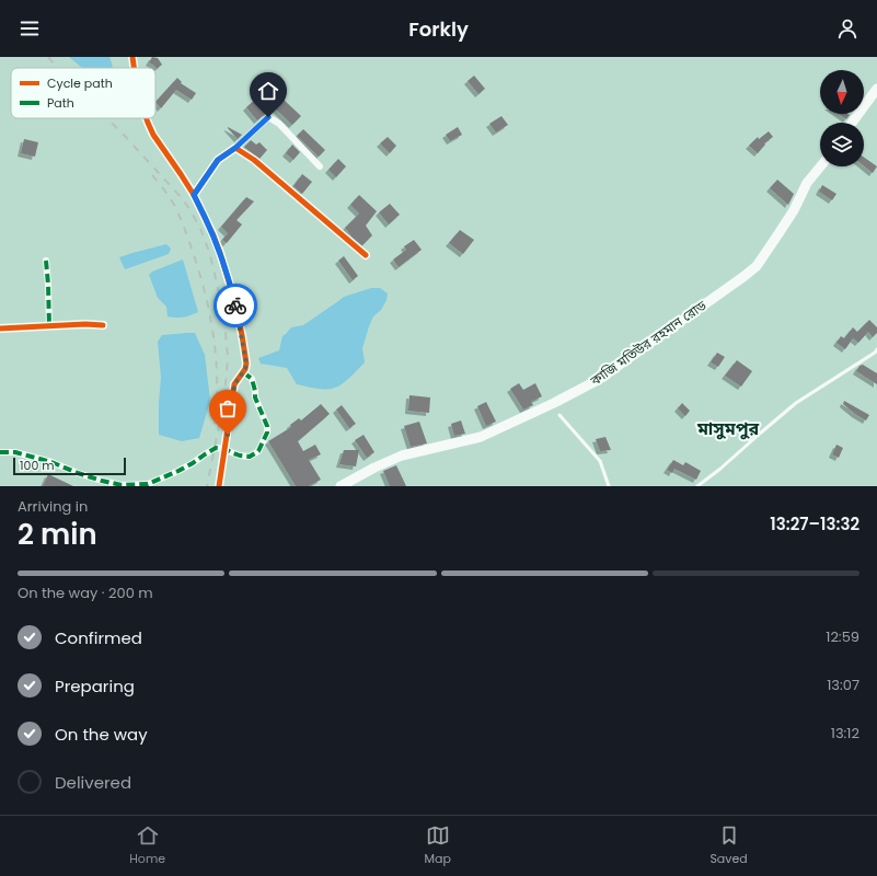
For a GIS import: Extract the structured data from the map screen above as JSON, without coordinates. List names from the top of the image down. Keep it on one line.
{"streets":{"main road":["কাজি মতিউর রহমান রোড"]},"districts":["মাসুমপুর"],"legend":["Cycle path","Path"],"scale_bar":"100 m","north":"bottom","page":{"header":"Forkly","scale":"100 m","heading":["2 min","Arriving in","13:27–13:32"],"bar":"On the way · 200 m","list":[["Confirmed","12:59"],["Preparing","13:07"],["On the way","13:12"],"Delivered"],"tabs":["Home","Map","Saved"]}}
